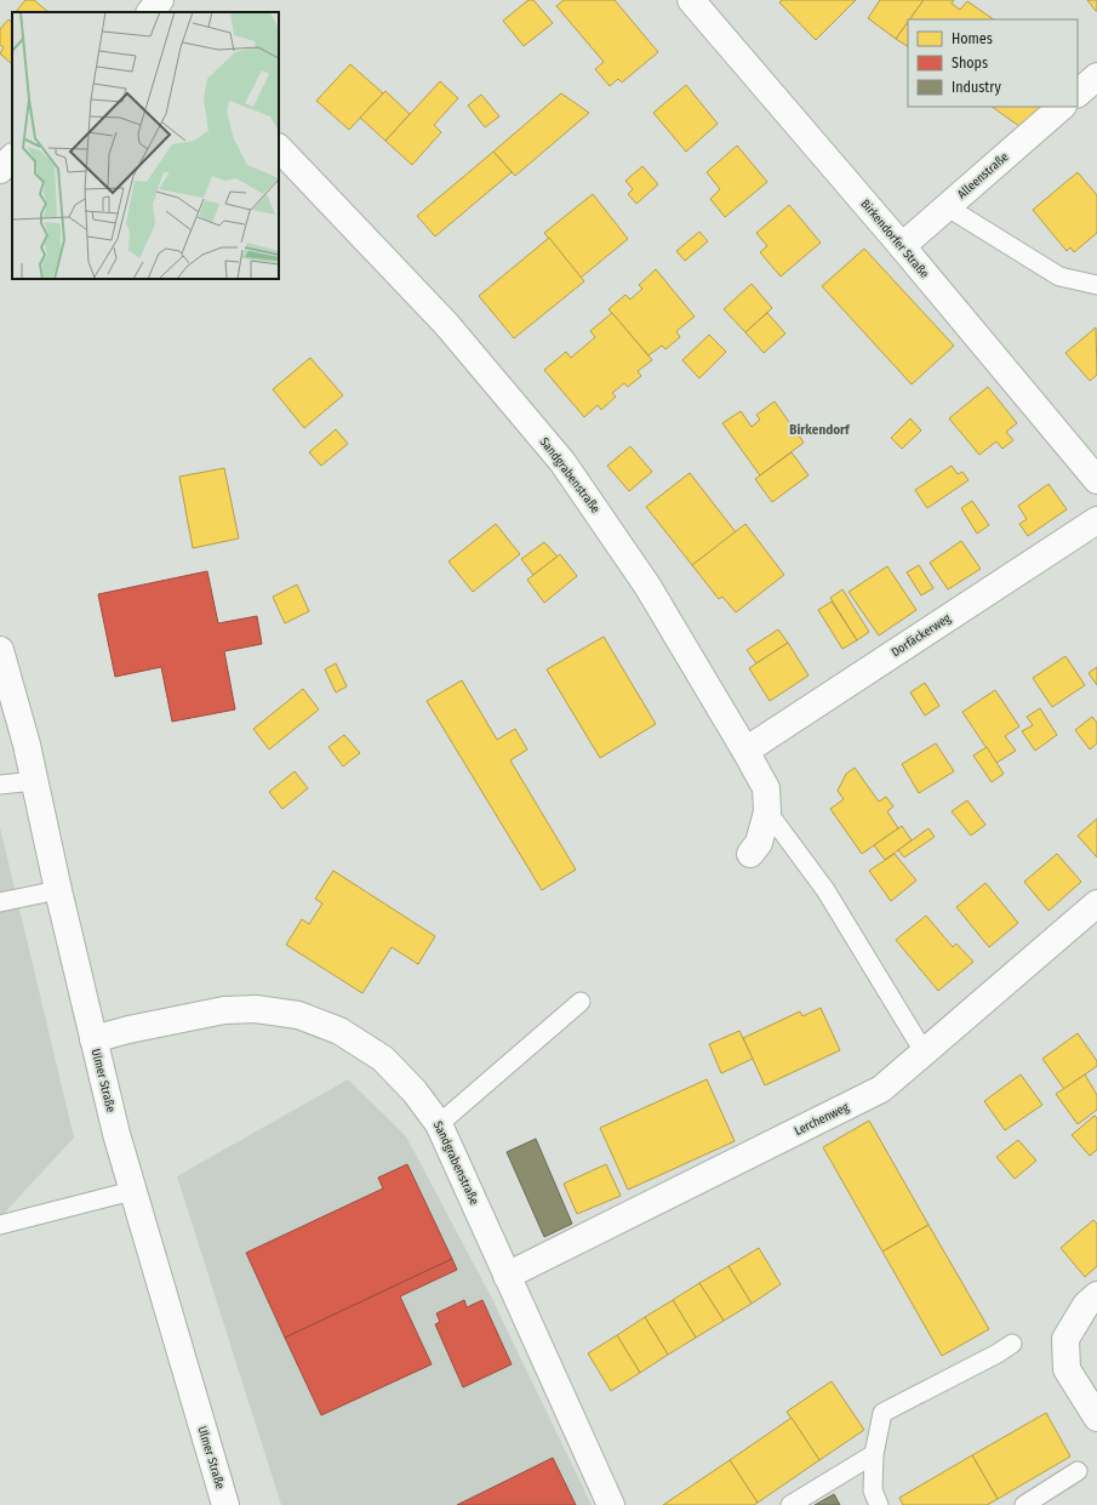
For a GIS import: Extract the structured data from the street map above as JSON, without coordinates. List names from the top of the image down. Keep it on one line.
{"streets":{"street":["Alleenstraße","Birkendorfer Straße","Sandgrabenstraße","Dorfäckerweg","Ulmer Straße","Lerchenweg"]},"crossings":[["Alleenstraße","Birkendorfer Straße"],["Sandgrabenstraße","Dorfäckerweg"],["Sandgrabenstraße","Ulmer Straße"],["Sandgrabenstraße","Lerchenweg"]],"districts":["Birkendorf"],"legend":["Homes","Shops","Industry"]}
